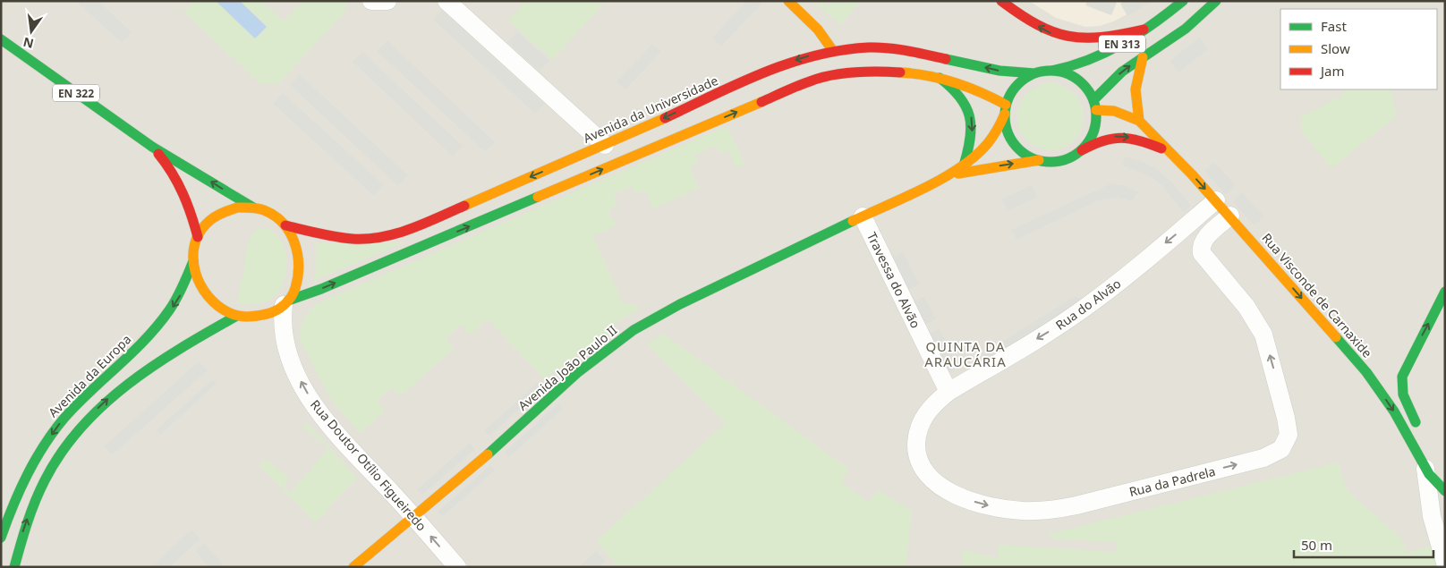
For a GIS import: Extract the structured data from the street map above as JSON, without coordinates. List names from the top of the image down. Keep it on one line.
{"streets":{"main road":["EN 313","EN 322","Avenida da Universidade","Rua Visconde de Carnaxide","Avenida João Paulo II","Avenida da Europa"],"street":["Travessa do Alvão","Rua do Alvão","Rua Doutor Otílio Figueiredo","Rua da Padrela"]},"crossings":[["EN 313","Avenida da Universidade"],["EN 322","Avenida da Universidade"],["EN 322","Avenida da Europa"],["EN 322","Rua Doutor Otílio Figueiredo"],["Avenida da Universidade","Avenida da Europa"],["Avenida da Universidade","Rua Doutor Otílio Figueiredo"],["Travessa do Alvão","Rua do Alvão"],["Travessa do Alvão","Avenida João Paulo II"],["Travessa do Alvão","Rua da Padrela"],["Rua Visconde de Carnaxide","Rua do Alvão"],["Rua Visconde de Carnaxide","Rua da Padrela"],["Rua do Alvão","Rua da Padrela"],["Avenida João Paulo II","Rua Doutor Otílio Figueiredo"],["Avenida da Europa","Rua Doutor Otílio Figueiredo"]],"one_way":["Rua Visconde de Carnaxide","Rua do Alvão","Rua Doutor Otílio Figueiredo"],"districts":["QUINTA DA ARAUCÁRIA"],"legend":["Fast","Slow","Jam"],"scale_bar":"50 m","north":"bottom"}
